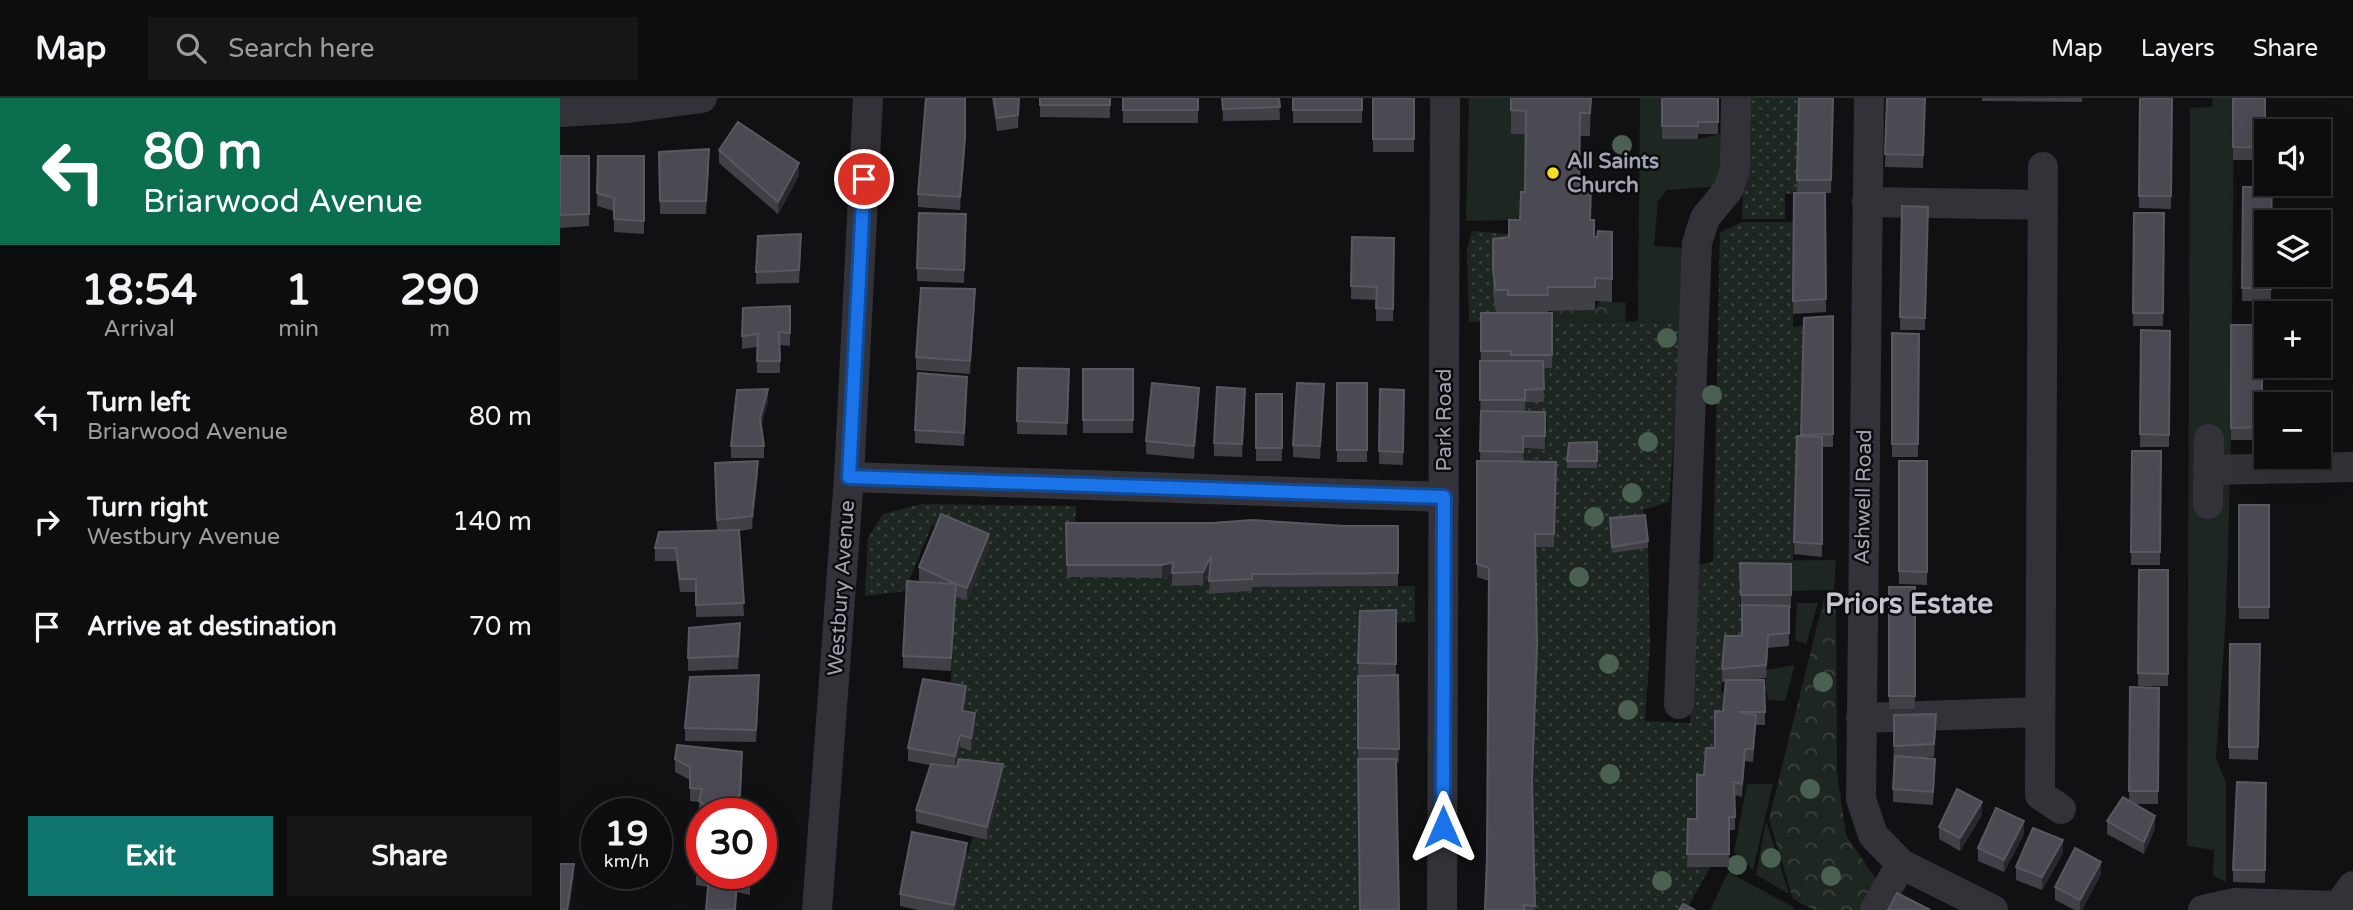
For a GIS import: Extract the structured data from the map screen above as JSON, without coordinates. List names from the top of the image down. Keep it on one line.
{"streets":{"street":["Park Road","Ashwell Road","Westbury Avenue"]},"districts":["Priors Estate"],"places":["All Saints Church"],"page":{"header":"Map","search":"Search here","nav":["Map","Layers","Share"],"turn":["80 m","Briarwood Avenue"],"map_buttons":["+","−"],"eta":["18:54","Arrival","1","min","290","m"],"list":[{"name":"Turn left","note":"Briarwood Avenue","value":"80 m"},{"name":"Turn right","note":"Westbury Avenue","value":"140 m"},{"name":"Arrive at destination","value":"70 m"}],"speed":"19 km/h","limit":"30","buttons":["Exit","Share"]}}
